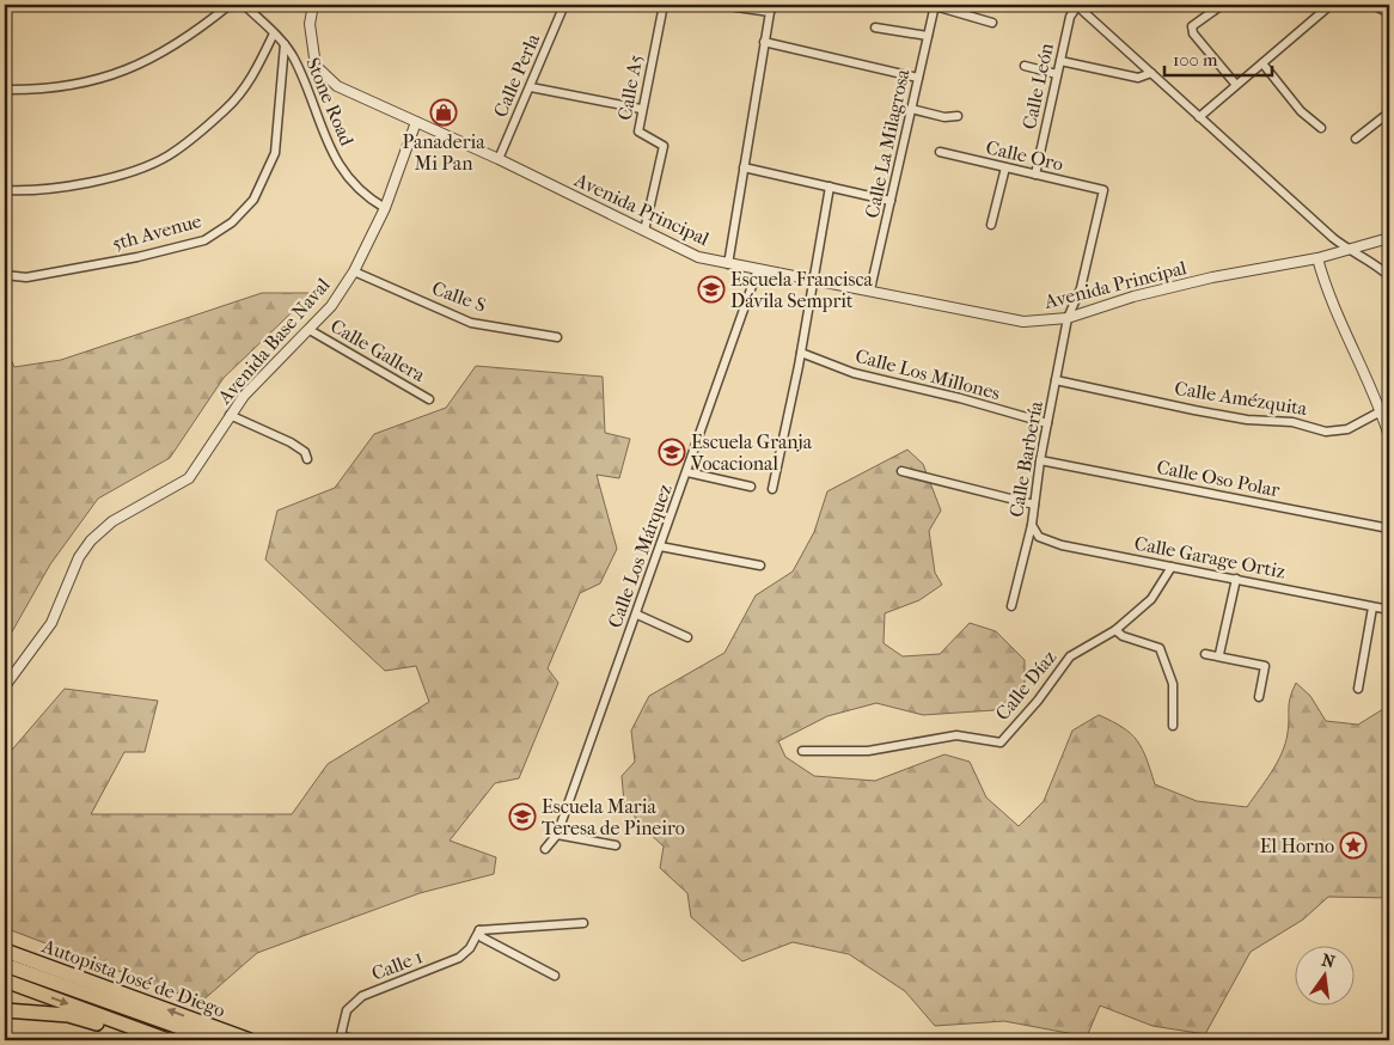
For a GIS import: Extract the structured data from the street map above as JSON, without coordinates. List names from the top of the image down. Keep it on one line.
{"streets":{"highway":["Autopista José de Diego"],"street":["Calle Perla","Calle León","Calle A5","Stone Road","Calle La Milagrosa","Calle Oro","Avenida Principal","5th Avenue","Calle S","Avenida Base Naval","Calle Gallera","Calle Los Millones","Calle Amézquita","Calle Barbería","Calle Oso Polar","Calle Los Márquez","Calle Garage Ortiz","Calle Díaz","Calle 1"]},"crossings":[["Calle Perla","Avenida Principal"],["Calle León","Calle Oro"],["Calle A5","Avenida Principal"],["Stone Road","5th Avenue"],["Stone Road","Avenida Base Naval"],["Calle La Milagrosa","Avenida Principal"],["Calle Oro","Calle Barbería"],["Avenida Principal","Avenida Base Naval"],["Avenida Principal","Calle Barbería"],["Avenida Principal","Calle Los Márquez"],["Calle S","Avenida Base Naval"],["Avenida Base Naval","Calle Gallera"],["Calle Los Millones","Calle Barbería"],["Calle Amézquita","Calle Barbería"],["Calle Barbería","Calle Oso Polar"],["Calle Barbería","Calle Garage Ortiz"],["Calle Garage Ortiz","Calle Díaz"]],"places":{"shop":["Panaderia Mi Pan"],"school or university":["Escuela Francisca Dávila Semprit","Escuela Granja Vocacional","Escuela Maria Teresa de Pineiro"],"place":["El Horno"]},"scale_bar":"100 m","north":"top"}
